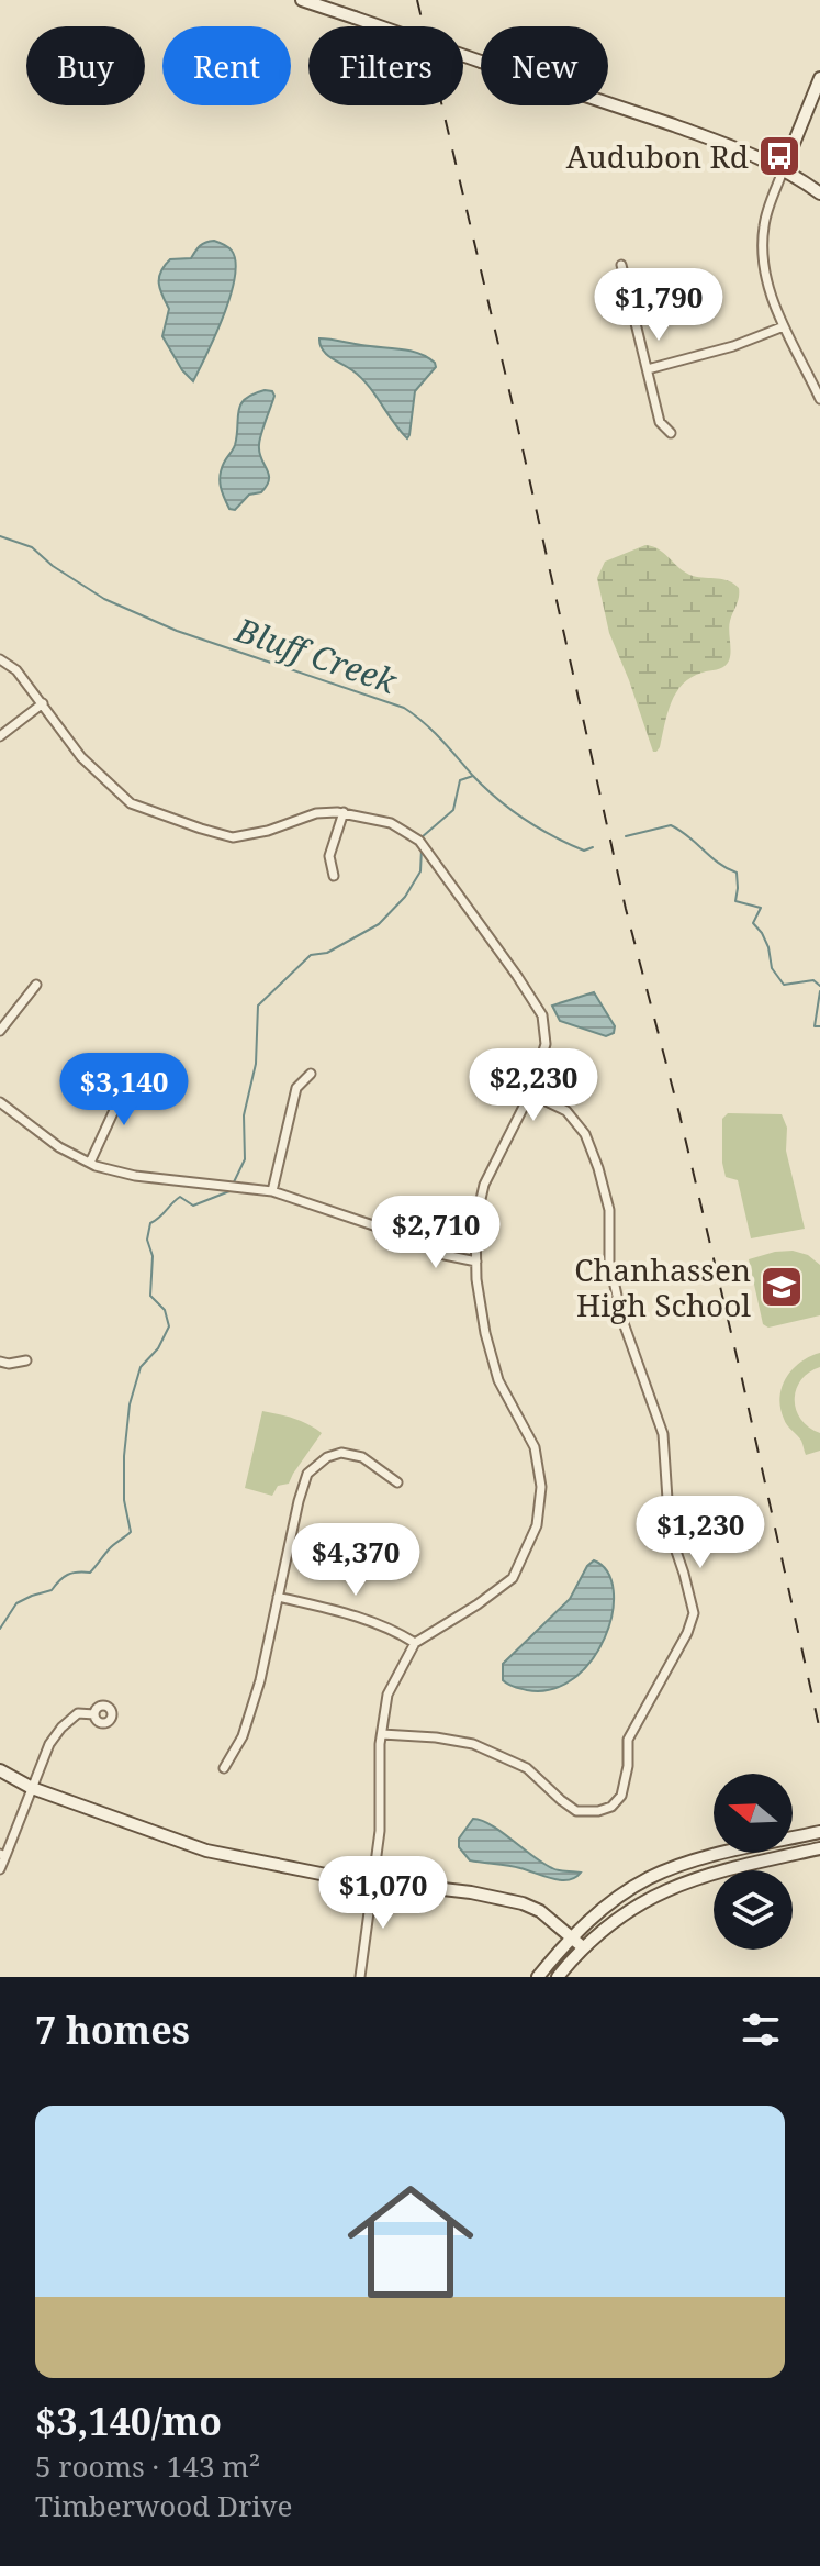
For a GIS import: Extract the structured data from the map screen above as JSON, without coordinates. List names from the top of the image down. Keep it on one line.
{"water":["Bluff Creek"],"places":{"bus stop":["Audubon Rd"],"school or university":["Chanhassen High School"]},"north":"left","page":{"chip":["Buy","Rent","Filters","New"],"price":["$1,790","$2,230","$3,140","$2,710","$1,230","$4,370","$1,070"],"heading":"7 homes","list":[{"name":"$3,140/mo","note":"5 rooms · 143 m² · Timberwood Drive"}]}}
